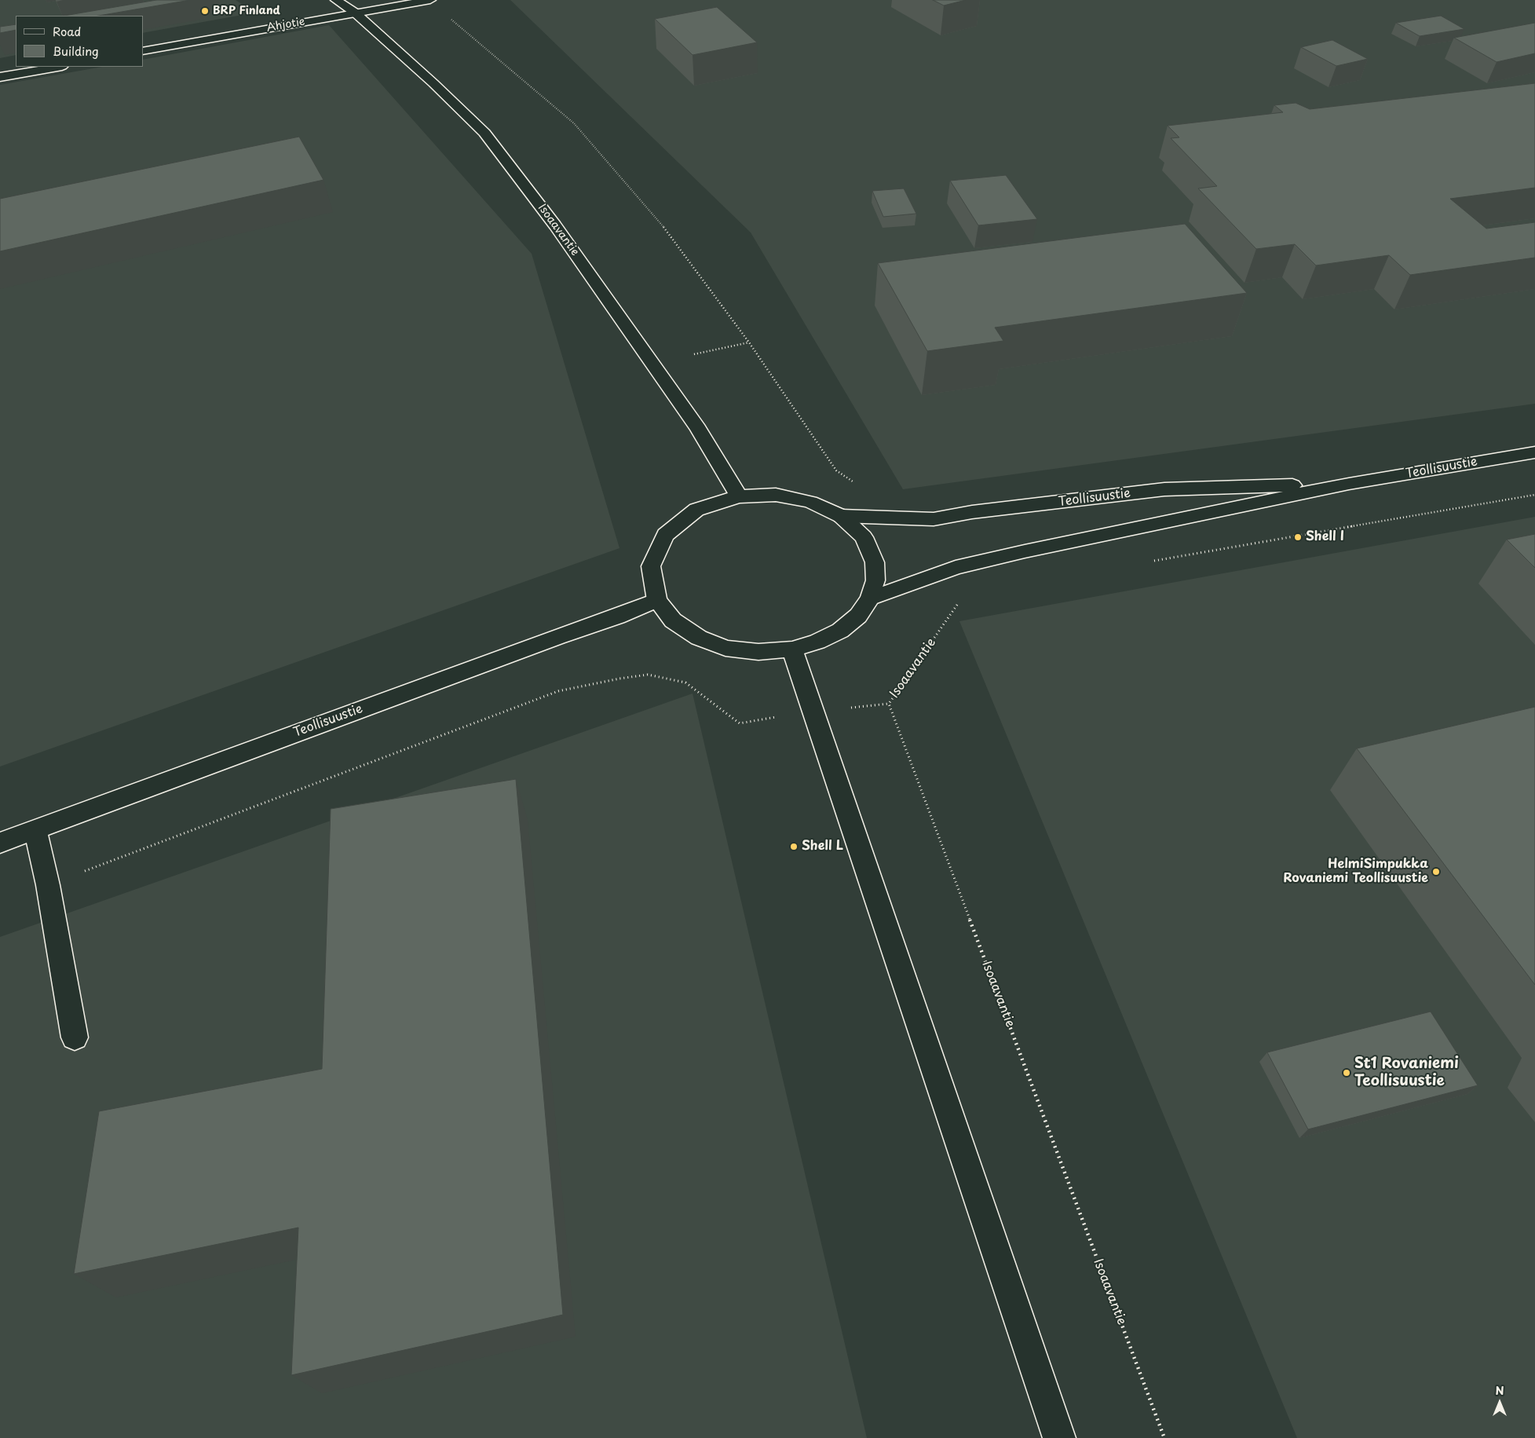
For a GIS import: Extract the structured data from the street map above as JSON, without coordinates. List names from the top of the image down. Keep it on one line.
{"streets":{"main road":["Ahjotie","Isoaavantie","Teollisuustie"]},"crossings":[["Ahjotie","Isoaavantie"],["Isoaavantie","Teollisuustie"]],"places":["BRP Finland","Shell I","Shell L","HelmiSimpukka Rovaniemi Teollisuustie","St1 Rovaniemi Teollisuustie"],"legend":["Road","Building"],"north":"top"}
